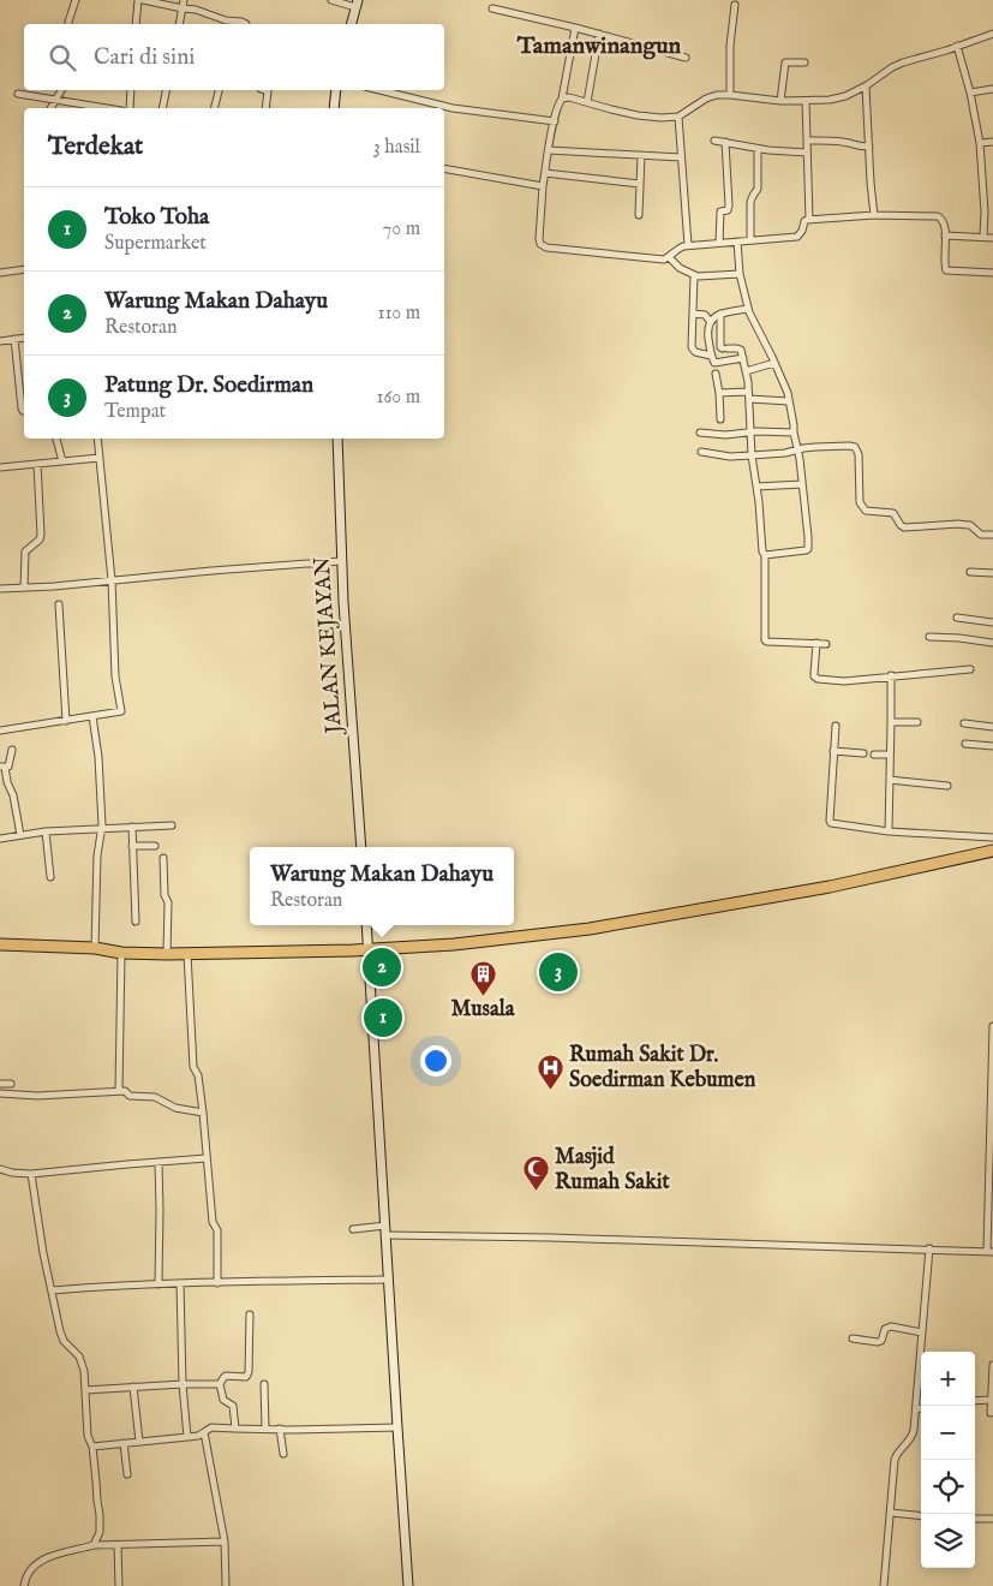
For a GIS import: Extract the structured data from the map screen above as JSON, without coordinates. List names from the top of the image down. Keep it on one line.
{"streets":{"main road":["JALAN KEJAYAN"]},"districts":["Tamanwinangun"],"places":{"building":["Musala"],"hospital":["Rumah Sakit Dr. Soedirman Kebumen"],"mosque":["Masjid Rumah Sakit"]},"page":{"search":"Cari di sini","heading":["Terdekat","3 hasil"],"list":[{"mark":"1","name":"Toko Toha","note":"Supermarket","value":"70 m"},{"mark":"2","name":"Warung Makan Dahayu","note":"Restoran","value":"110 m"},{"mark":"3","name":"Patung Dr. Soedirman","note":"Tempat","value":"160 m"}],"popup":["Warung Makan Dahayu","Restoran"],"pins":["2","3","1"],"map_buttons":["+","−"]}}
